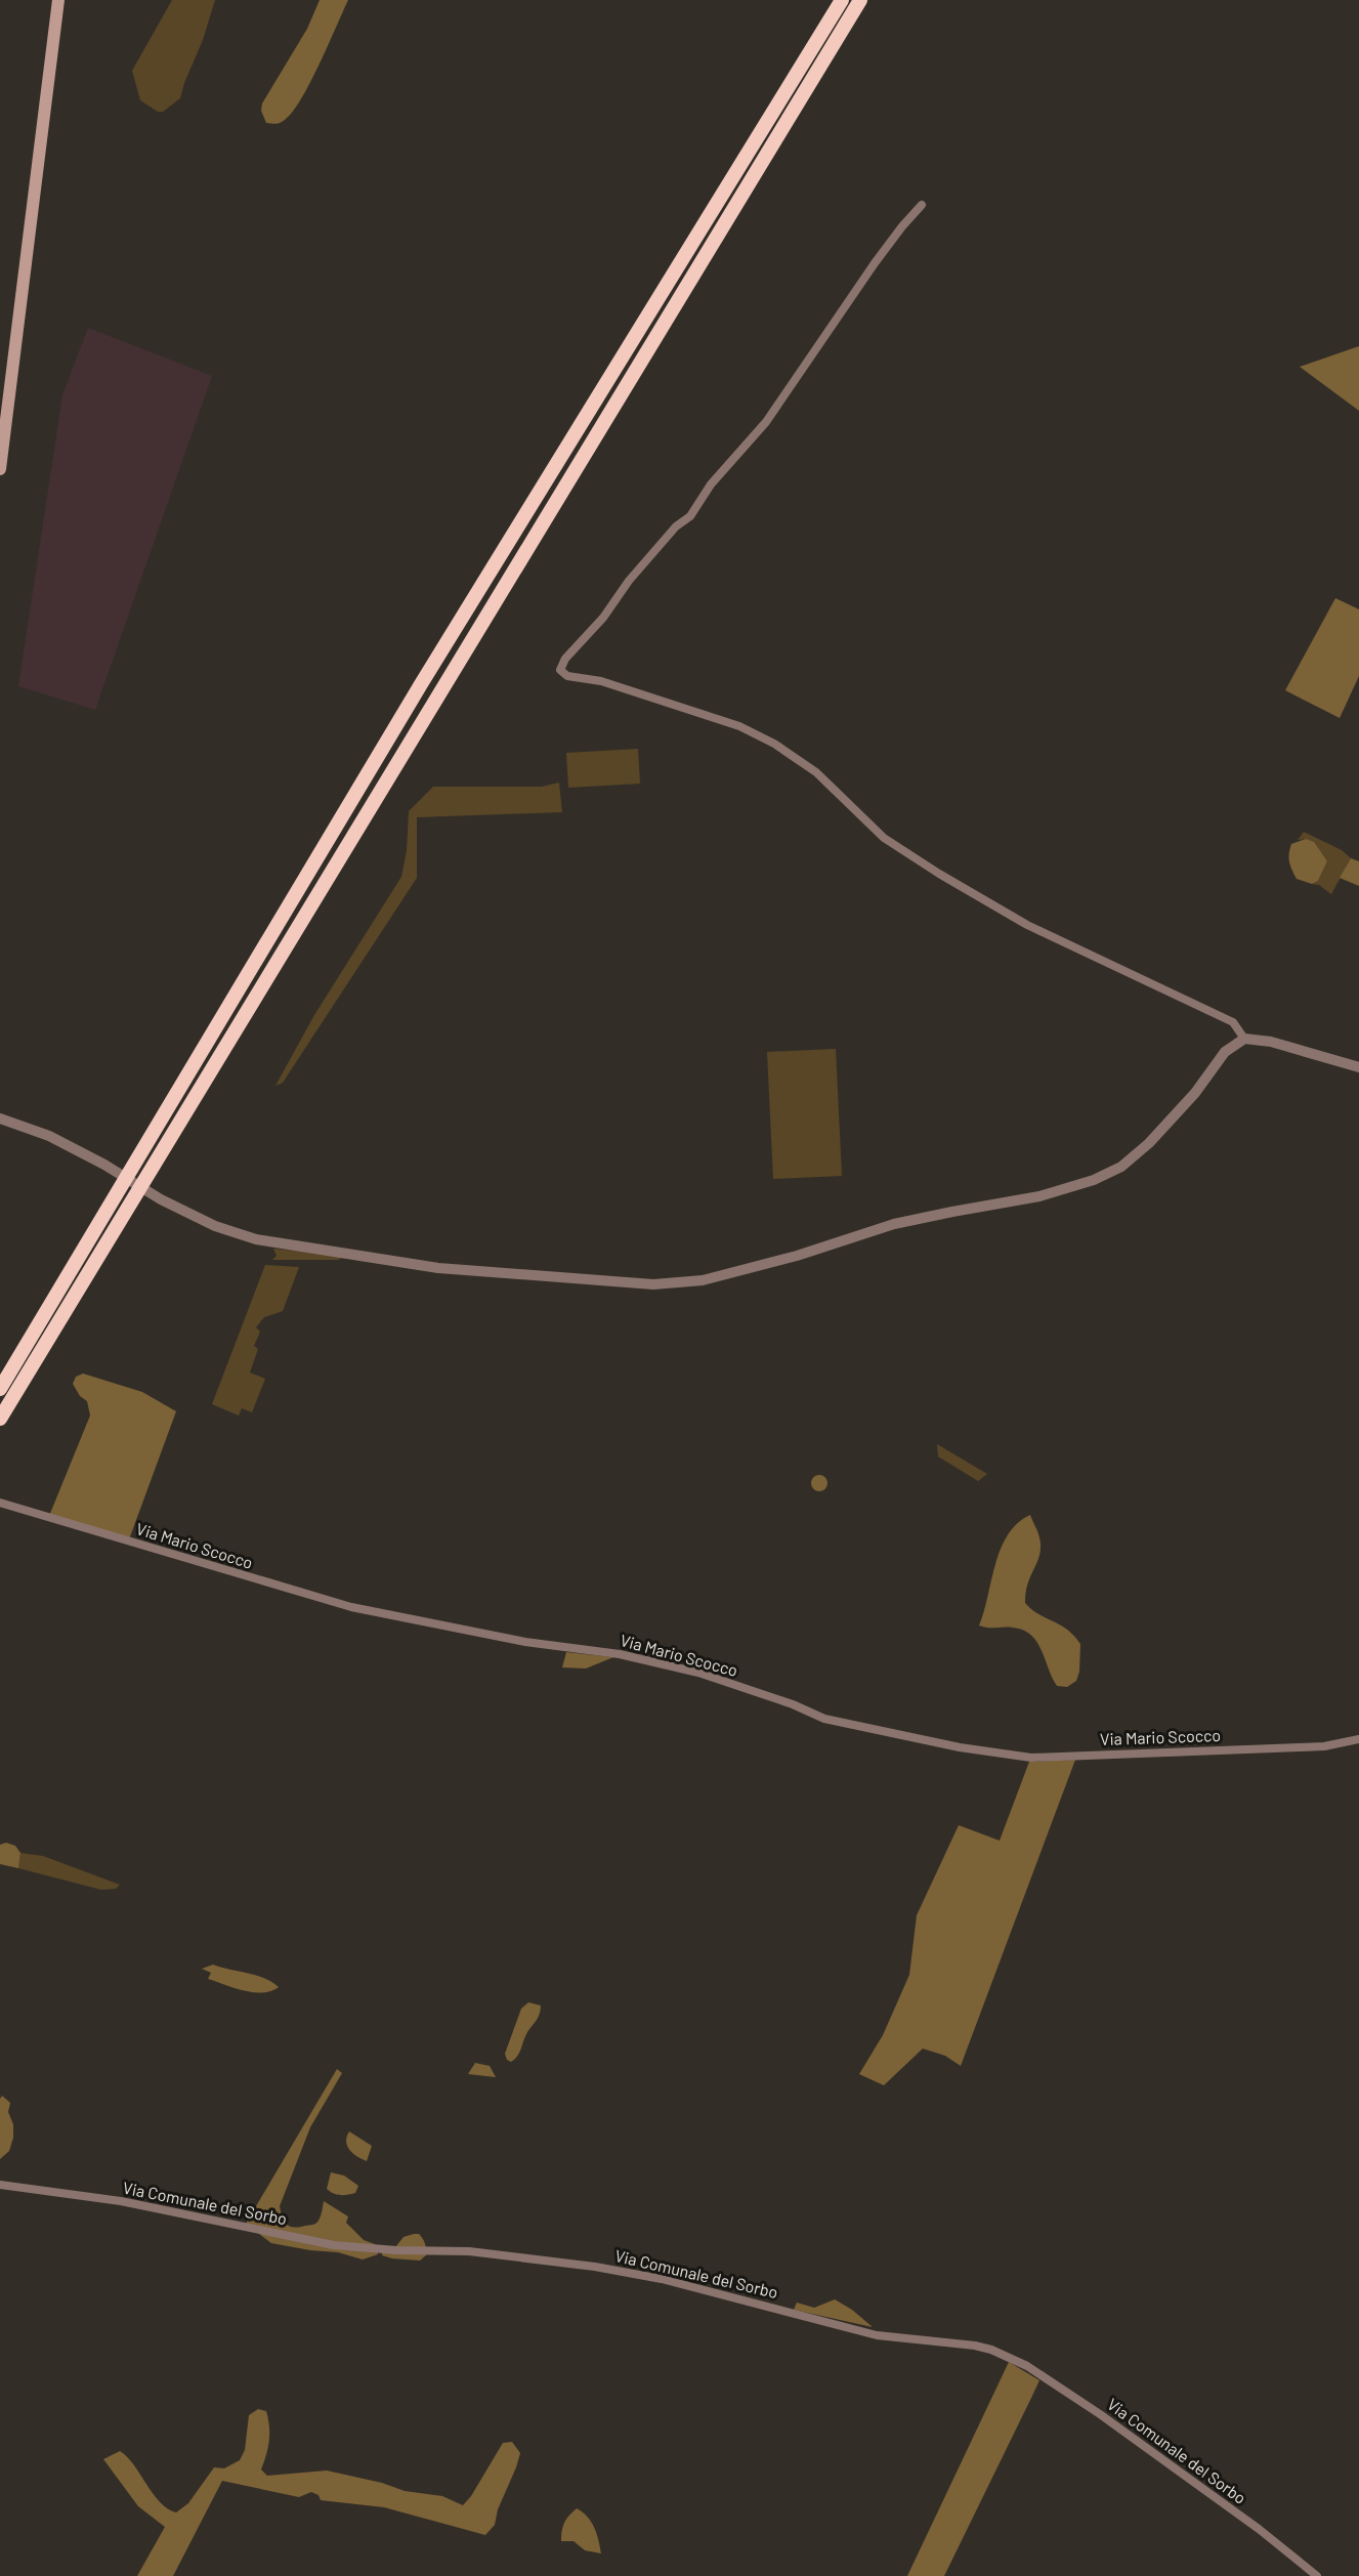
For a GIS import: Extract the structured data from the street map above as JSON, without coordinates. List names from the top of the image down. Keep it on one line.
{"streets":{"street":["Via Mario Scocco","Via Comunale del Sorbo"]}}
